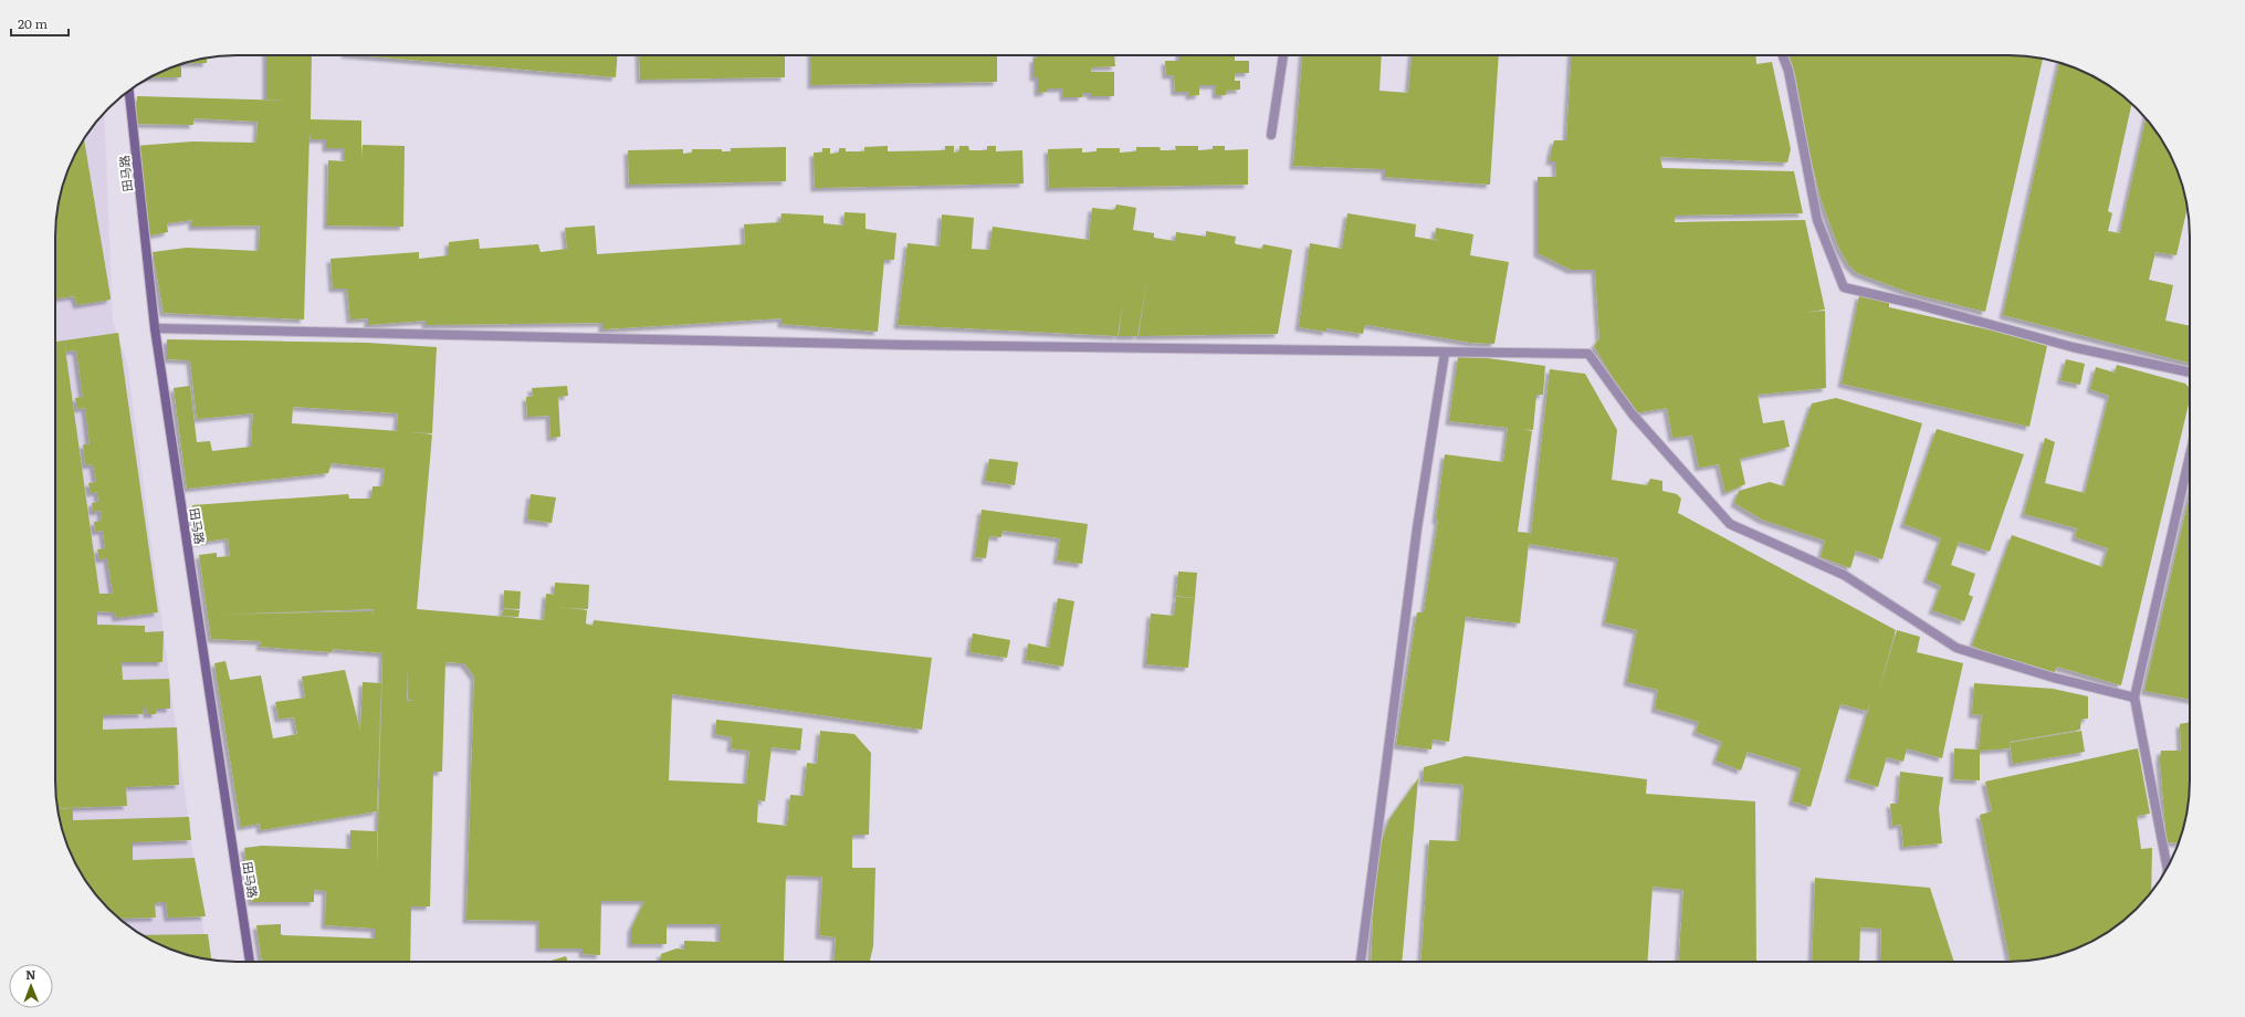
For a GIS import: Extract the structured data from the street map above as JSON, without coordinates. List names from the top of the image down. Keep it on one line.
{"streets":{"street":["田马路"]},"scale_bar":"20 m","north":"top"}
